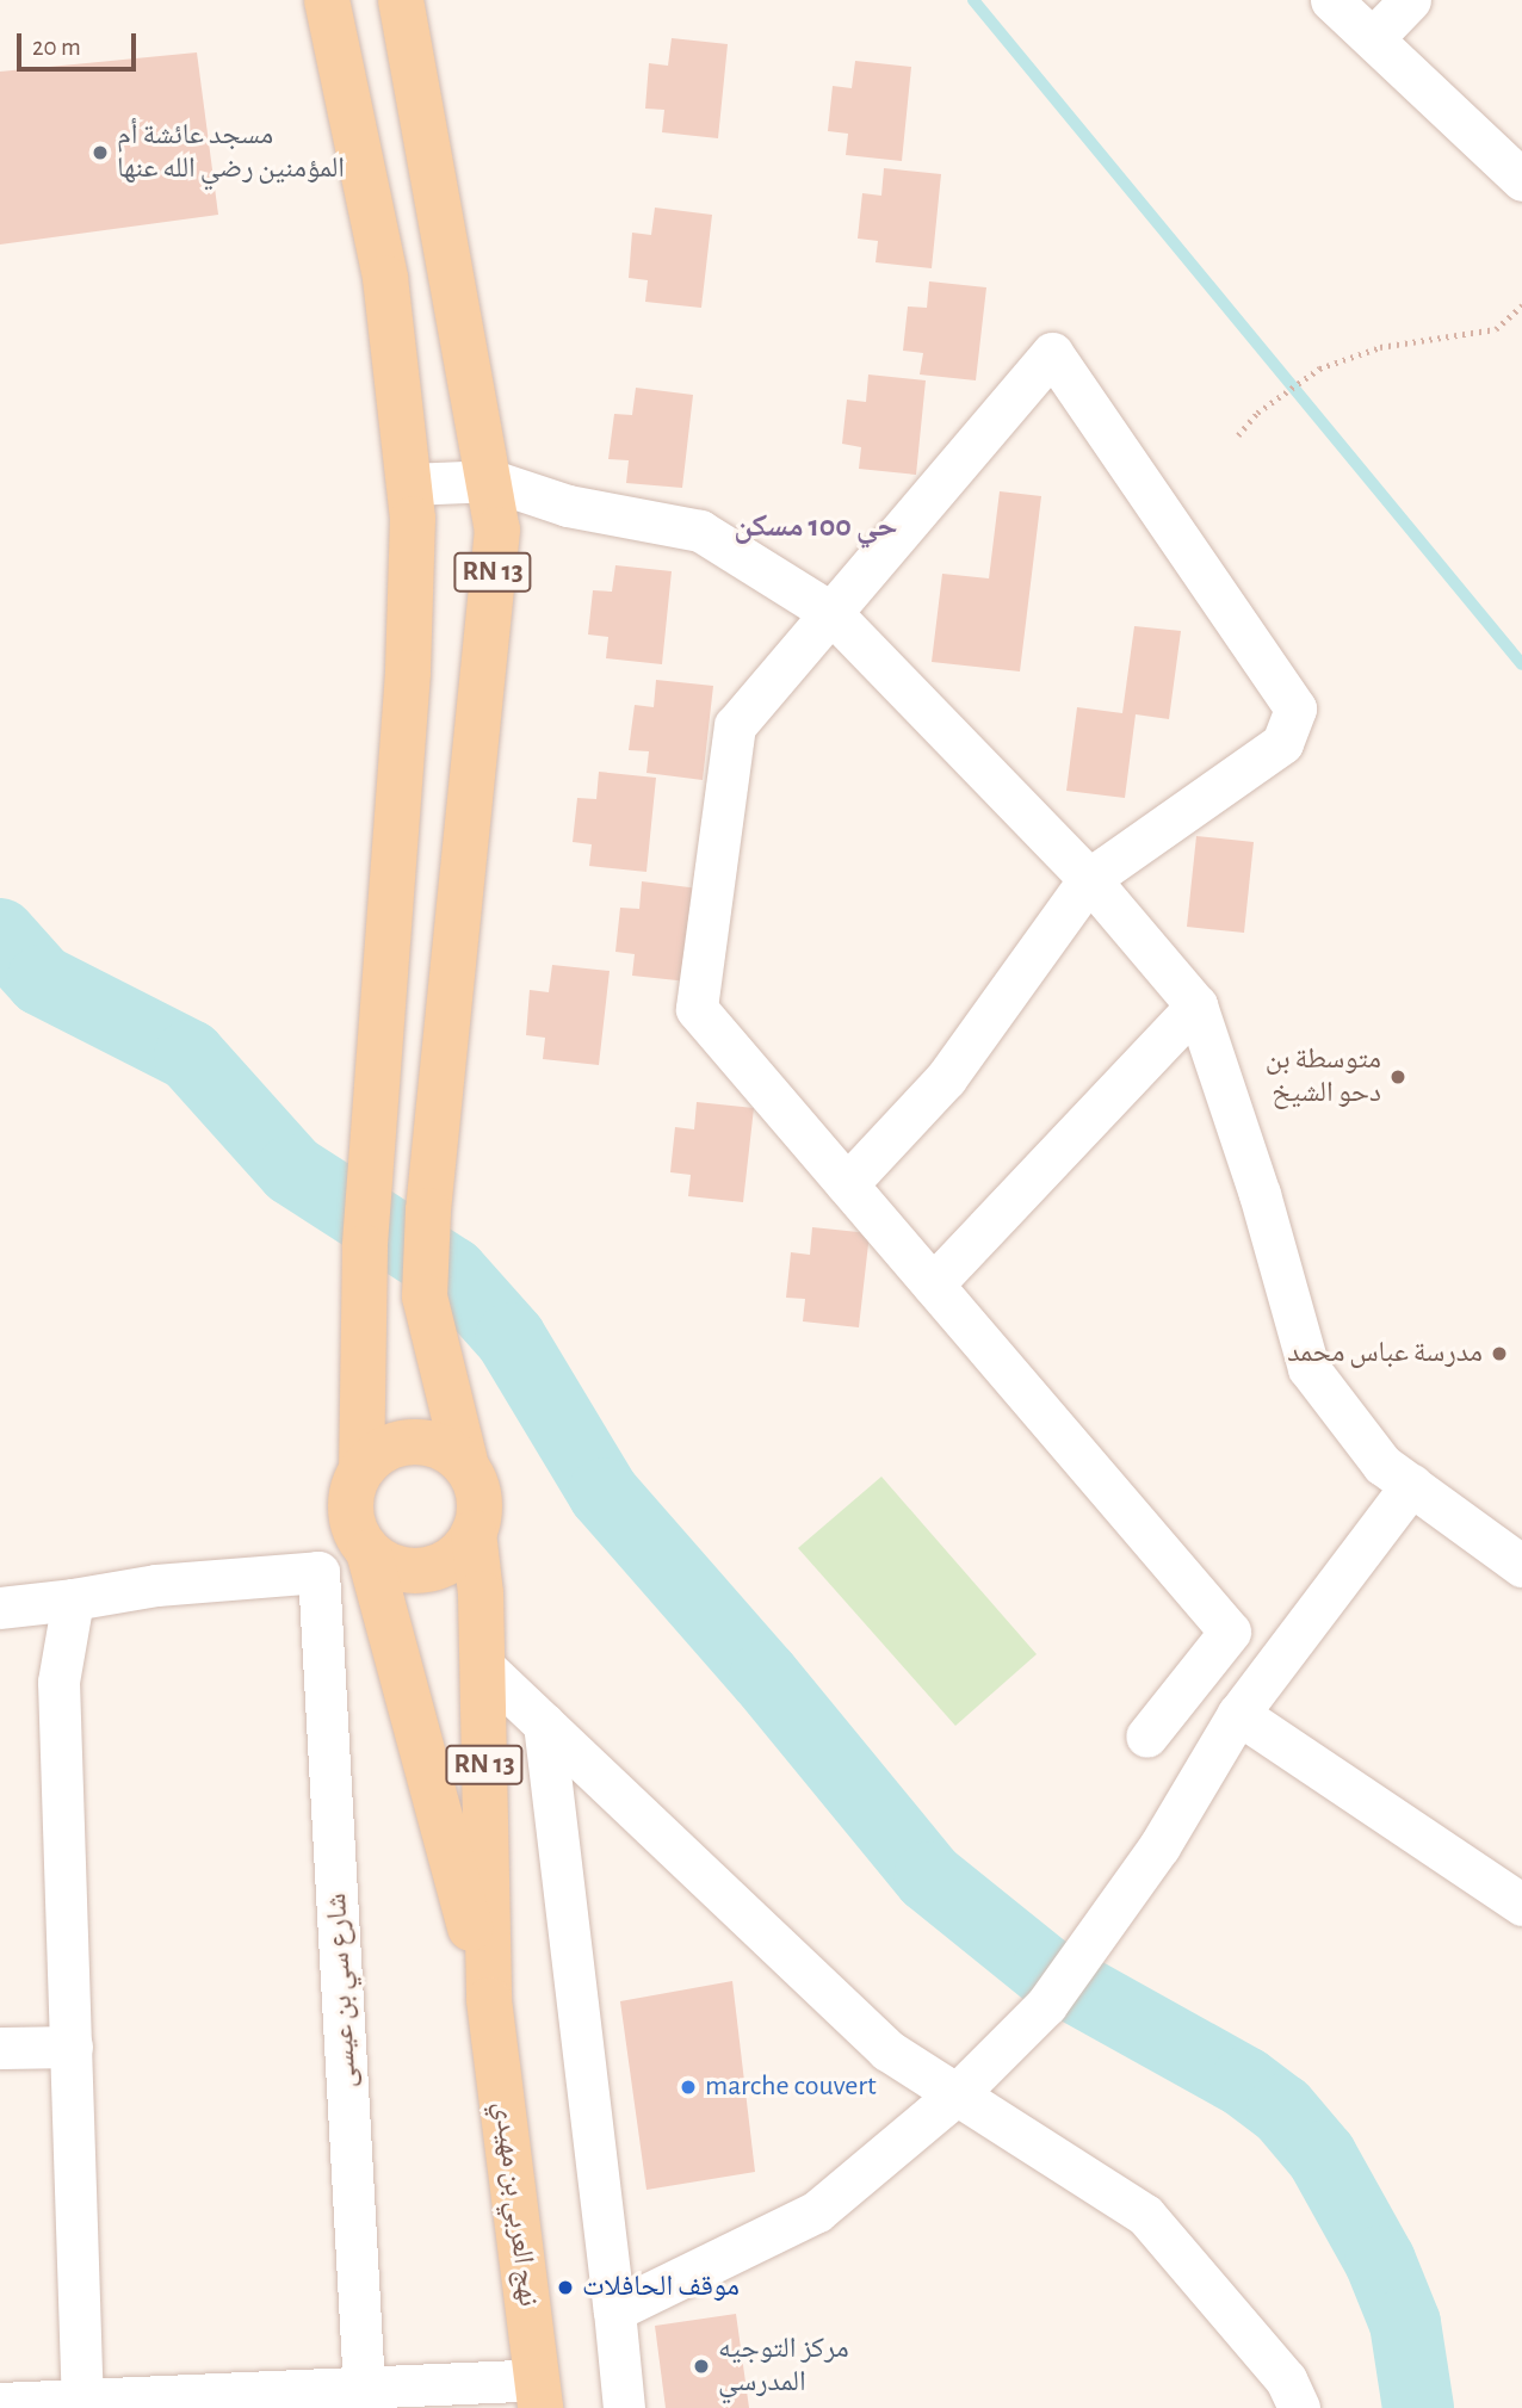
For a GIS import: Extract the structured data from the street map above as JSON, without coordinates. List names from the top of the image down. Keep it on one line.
{"streets":{"main road":["RN 13","نهج العربي بن مهيدي"],"street":["شارع سي بن عيسى"]},"crossings":[["RN 13","نهج العربي بن مهيدي"]],"districts":["حي 100 مسكن"],"places":["مسجد عائشة أم المؤمنين رضي الله عنها","متوسطة بن دحو الشيخ","مدرسة عباس محمد","marche couvert","موقف الحافلات","مركز التوجيه المدرسي"],"scale_bar":"20 m"}
